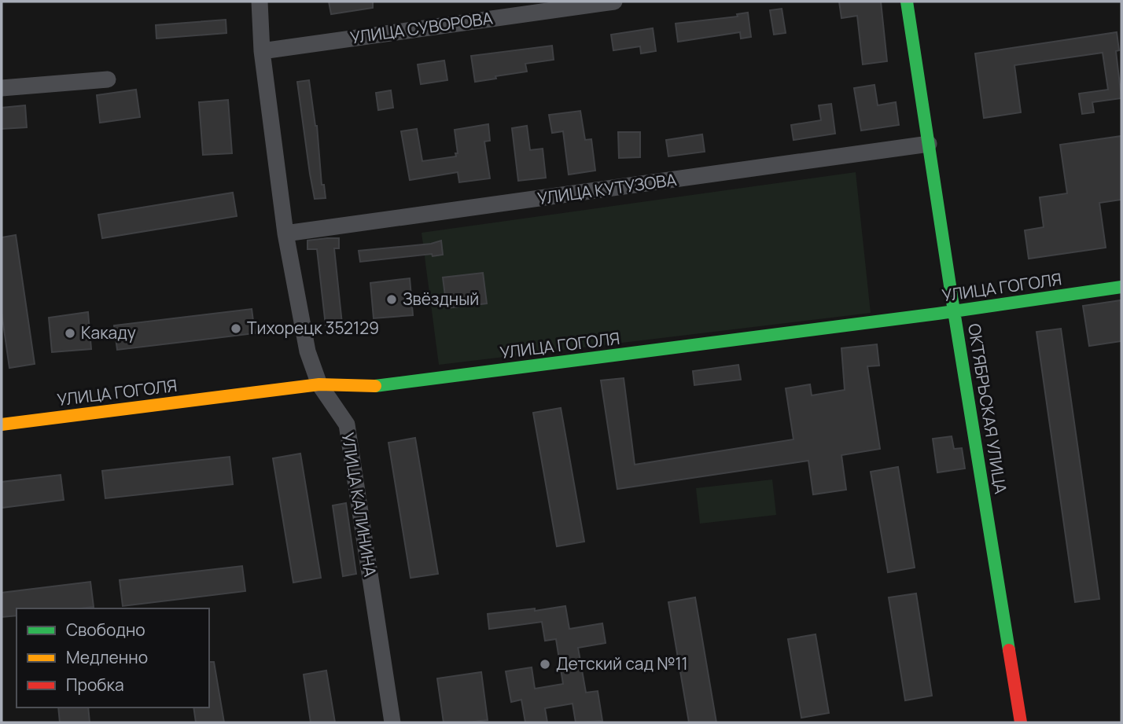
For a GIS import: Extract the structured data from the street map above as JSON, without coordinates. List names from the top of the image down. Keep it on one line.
{"streets":{"main road":["УЛИЦА ГОГОЛЯ","ОКТЯБРЬСКАЯ УЛИЦА"],"street":["УЛИЦА СУВОРОВА","УЛИЦА КУТУЗОВА","УЛИЦА КАЛИНИНА"]},"crossings":[["УЛИЦА СУВОРОВА","УЛИЦА КАЛИНИНА"],["УЛИЦА КУТУЗОВА","ОКТЯБРЬСКАЯ УЛИЦА"],["УЛИЦА КУТУЗОВА","УЛИЦА КАЛИНИНА"],["УЛИЦА ГОГОЛЯ","ОКТЯБРЬСКАЯ УЛИЦА"],["УЛИЦА ГОГОЛЯ","УЛИЦА КАЛИНИНА"]],"places":["Звёздный","Тихорецк 352129","Какаду","Детский сад №11"],"legend":["Свободно","Медленно","Пробка"]}
